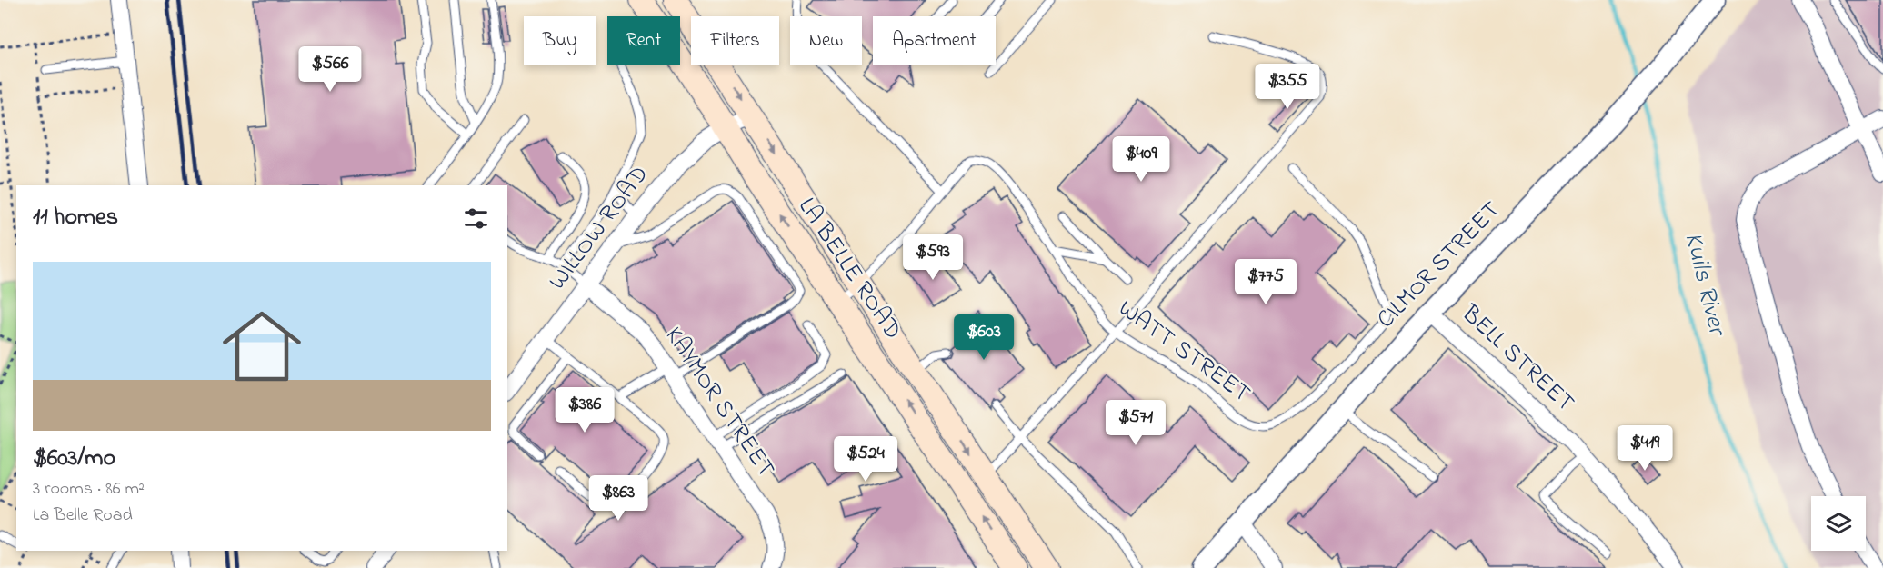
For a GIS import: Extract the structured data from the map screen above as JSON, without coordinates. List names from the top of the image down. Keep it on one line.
{"streets":{"main road":["LA BELLE ROAD"],"street":["WILLOW ROAD","CILMOR STREET","BELL STREET","KAYMOR STREET"],"lane":["WATT STREET"]},"crossings":[["WILLOW ROAD","LA BELLE ROAD"],["WILLOW ROAD","KAYMOR STREET"],["CILMOR STREET","BELL STREET"],["LA BELLE ROAD","WATT STREET"]],"water":["Kuils River"],"page":{"chip":["Buy","Rent","Filters","New","Apartment"],"price":["$566","$355","$409","$593","$775","$603","$386","$571","$419","$524","$863"],"heading":"11 homes","list":[{"name":"$603/mo","note":"3 rooms · 86 m² · La Belle Road"}]}}
